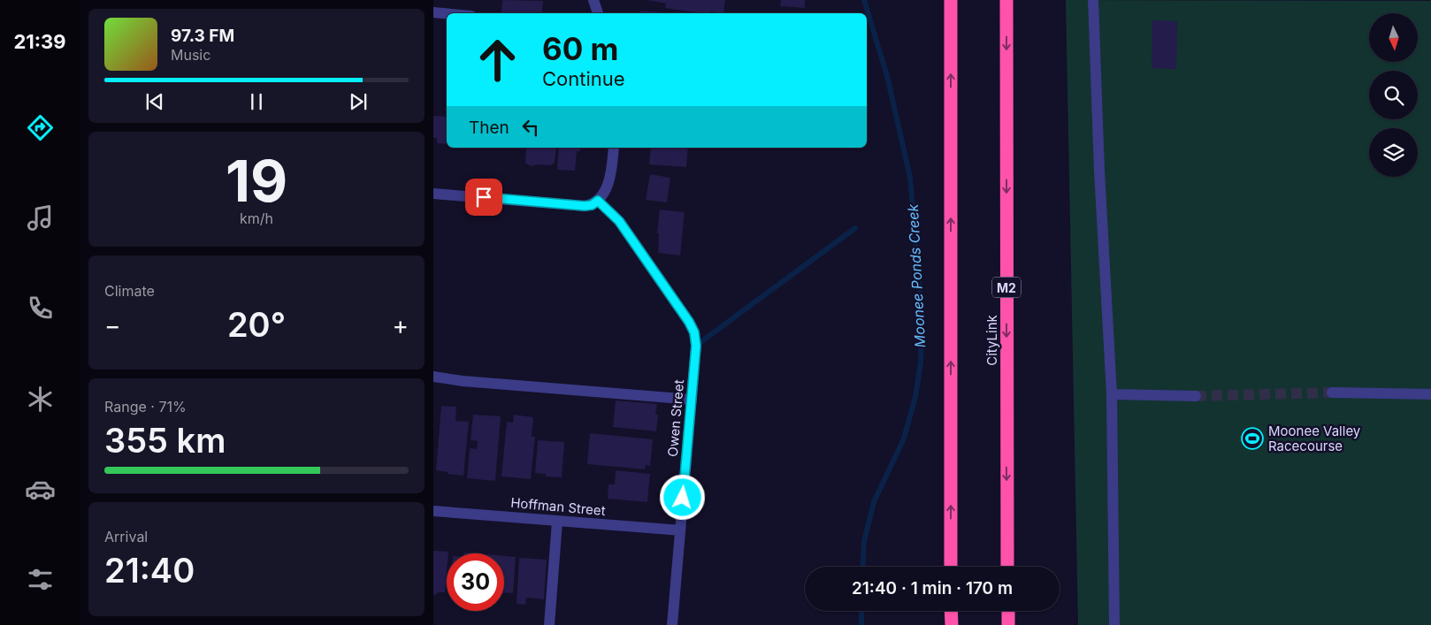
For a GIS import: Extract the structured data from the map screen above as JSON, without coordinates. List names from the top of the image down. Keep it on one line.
{"streets":{"highway":["M2","CityLink"],"street":["Owen Street","Hoffman Street"]},"crossings":[["Owen Street","Hoffman Street"]],"water":["Moonee Ponds Creek"],"places":{"sports":["Moonee Valley Racecourse"]},"north":"bottom","page":{"tabs":"21:39","turn":["60 m","Continue"],"song":["97.3 FM","Music"],"then":"Then","tile":[["19","km/h"],"Climate",["Range · 71%","355 km"],["Arrival","21:40"]],"heat":["−","20°","+"],"limit":"30","trip":"21:40 · 1 min · 170 m"}}
